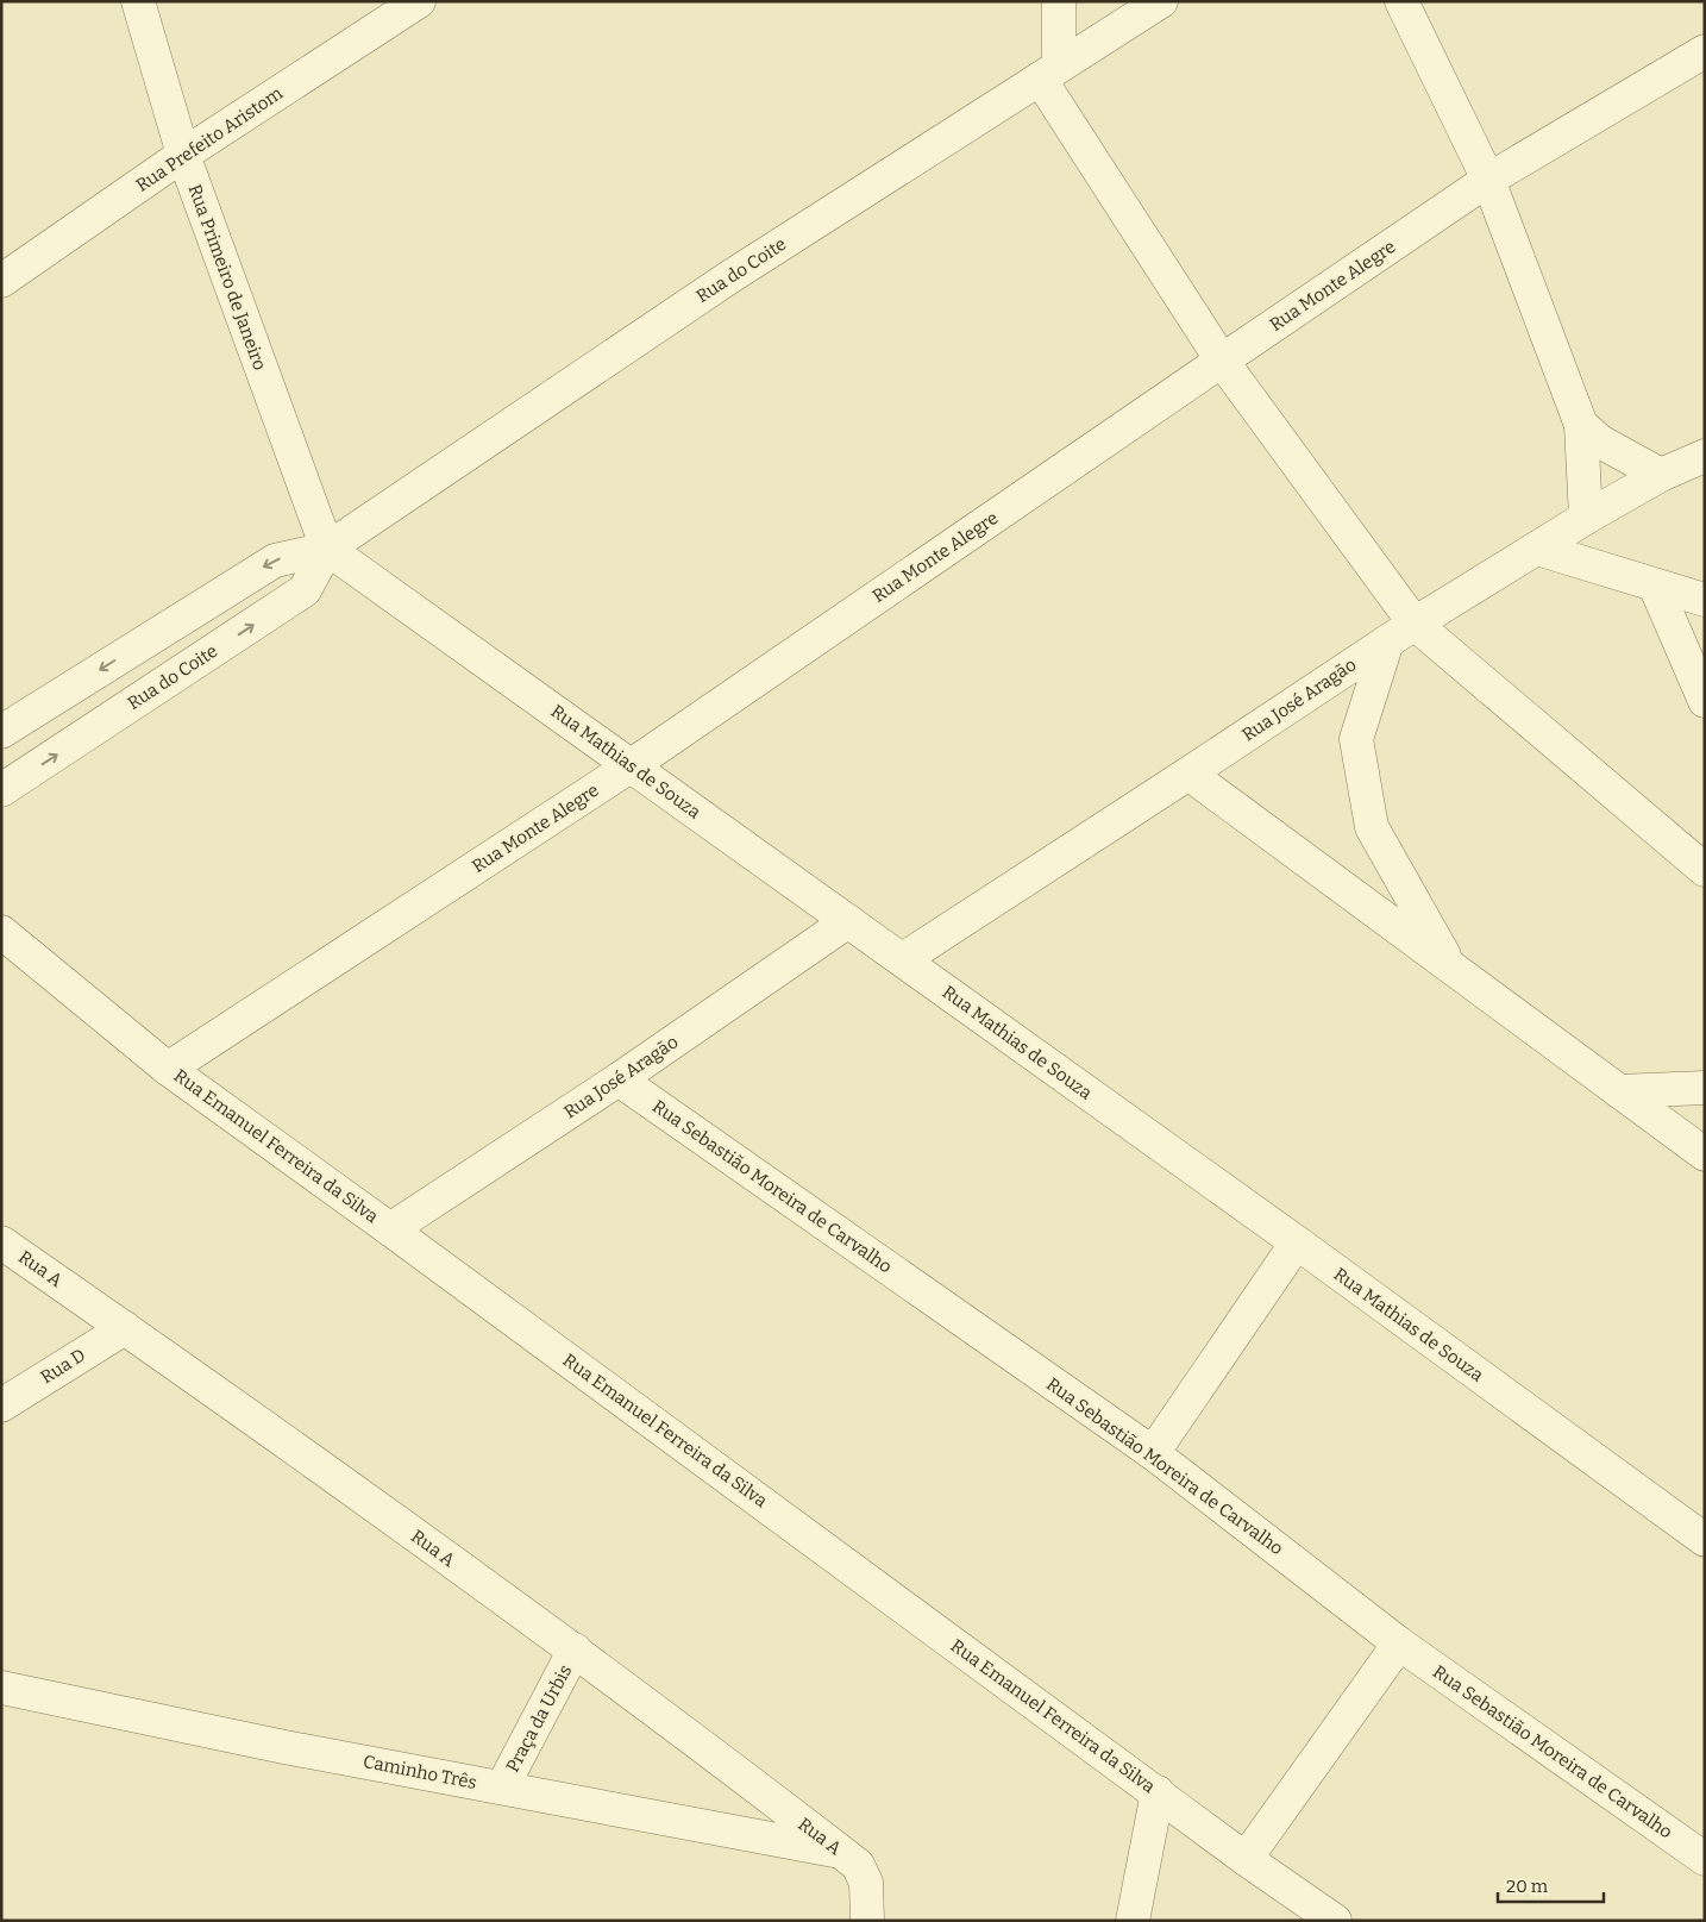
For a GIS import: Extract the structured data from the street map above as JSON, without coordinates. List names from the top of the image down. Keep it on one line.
{"streets":{"street":["Rua Prefeito Aristom","Rua do Coite","Rua Primeiro de Janeiro","Rua Monte Alegre","Rua José Aragão","Rua Mathias de Souza","Rua Emanuel Ferreira da Silva","Rua Sebastião Moreira de Carvalho","Rua A","Rua D","Praça da Urbis","Caminho Três"]},"crossings":[["Rua Prefeito Aristom","Rua Primeiro de Janeiro"],["Rua do Coite","Rua Primeiro de Janeiro"],["Rua do Coite","Rua Mathias de Souza"],["Rua Primeiro de Janeiro","Rua Mathias de Souza"],["Rua Monte Alegre","Rua Mathias de Souza"],["Rua Monte Alegre","Rua Emanuel Ferreira da Silva"],["Rua José Aragão","Rua Mathias de Souza"],["Rua José Aragão","Rua Emanuel Ferreira da Silva"],["Rua José Aragão","Rua Sebastião Moreira de Carvalho"],["Rua A","Rua D"],["Rua A","Praça da Urbis"],["Rua A","Caminho Três"],["Praça da Urbis","Caminho Três"]],"scale_bar":"20 m"}
